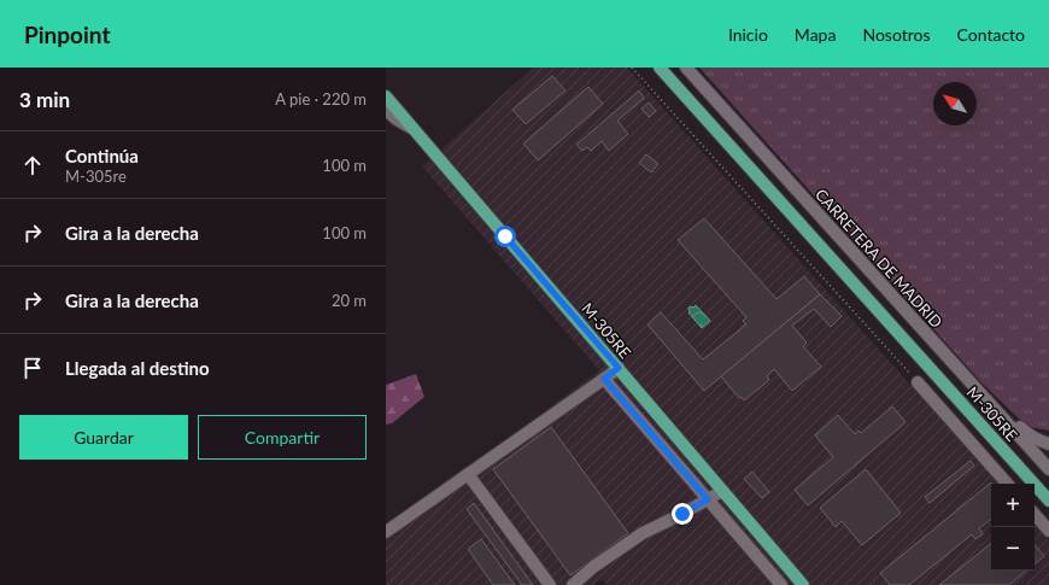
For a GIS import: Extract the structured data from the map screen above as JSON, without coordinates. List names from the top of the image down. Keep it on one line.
{"streets":{"main road":["M-305RE"],"street":["CARRETERA DE MADRID"]},"north":"top left","page":{"header":"Pinpoint","nav":["Inicio","Mapa","Nosotros","Contacto"],"heading":["3 min","A pie · 220 m"],"list":[["Continúa","M-305re","100 m"],["Gira a la derecha","100 m"],["Gira a la derecha","20 m"],"Llegada al destino"],"buttons":["Guardar","Compartir"],"map_buttons":["+","−"]}}
